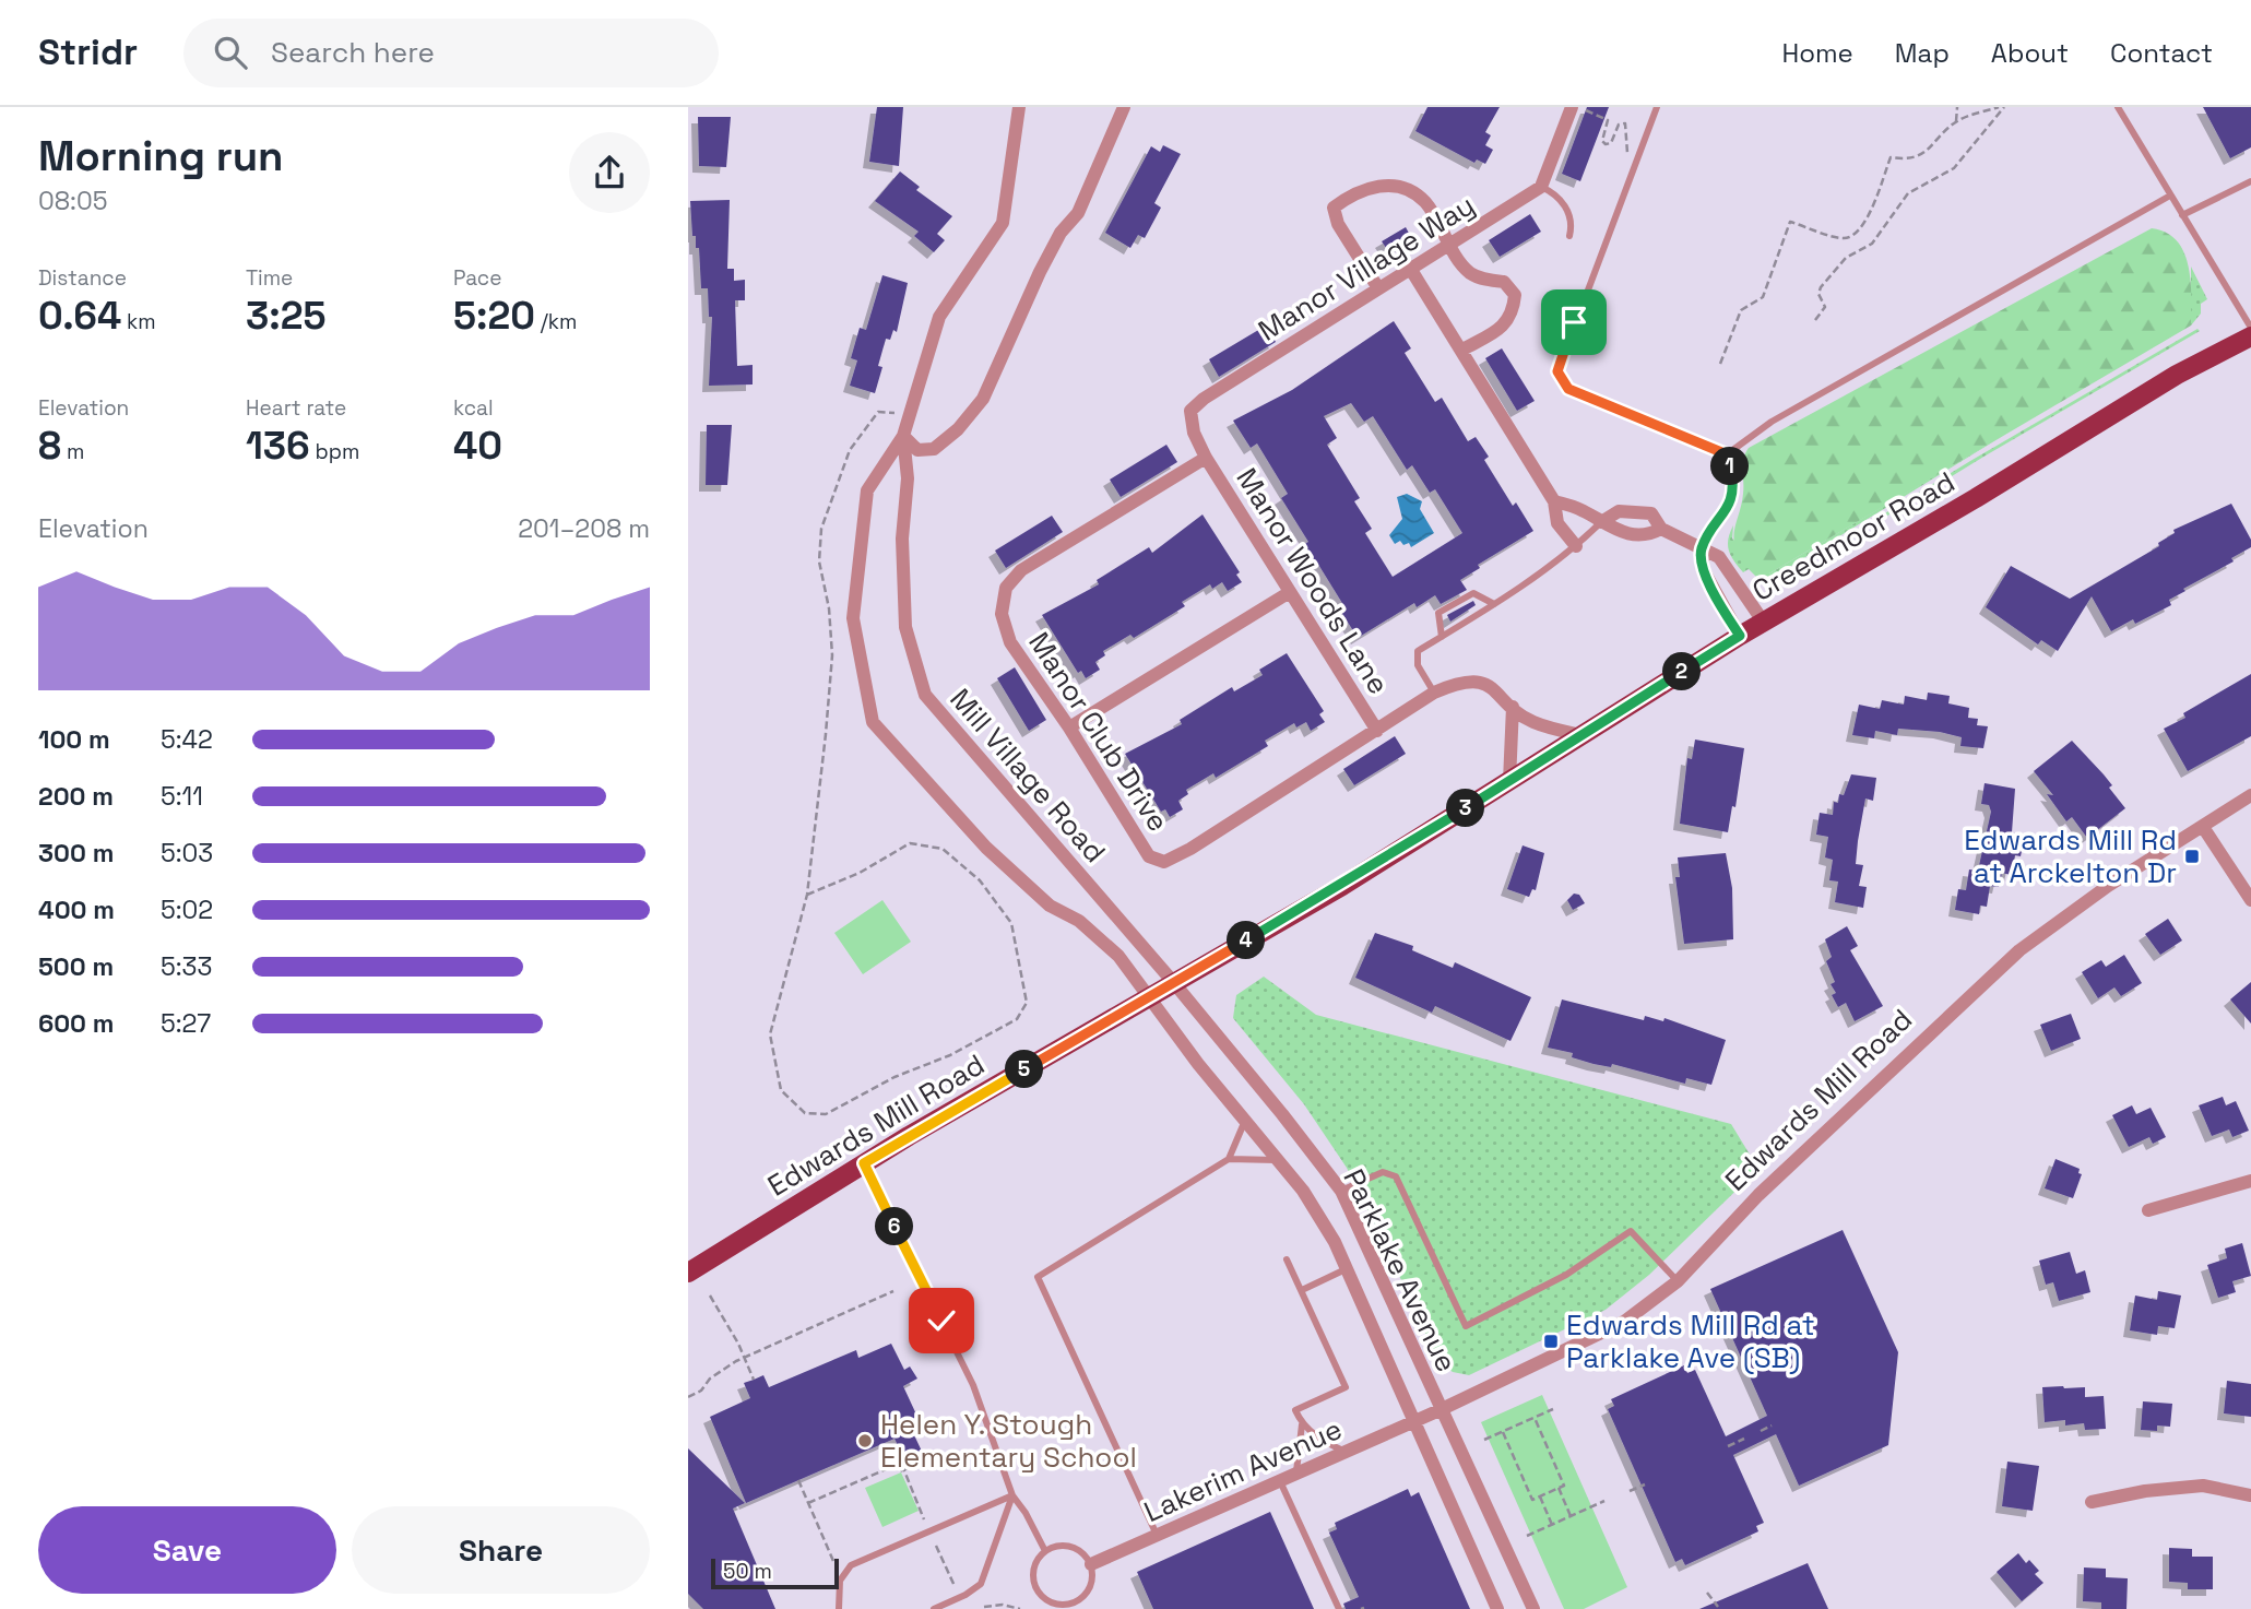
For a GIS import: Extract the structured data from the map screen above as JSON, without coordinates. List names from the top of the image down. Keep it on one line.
{"streets":{"main road":["Creedmoor Road","Edwards Mill Road"],"street":["Manor Village Way","Manor Woods Lane","Manor Club Drive","Mill Village Road","Parklake Avenue","Lakerim Avenue"]},"crossings":[["Manor Village Way","Manor Woods Lane"],["Manor Village Way","Manor Club Drive"],["Creedmoor Road","Manor Club Drive"],["Creedmoor Road","Mill Village Road"],["Creedmoor Road","Edwards Mill Road"],["Creedmoor Road","Parklake Avenue"],["Manor Woods Lane","Manor Club Drive"],["Mill Village Road","Edwards Mill Road"],["Mill Village Road","Parklake Avenue"],["Edwards Mill Road","Parklake Avenue"],["Edwards Mill Road","Lakerim Avenue"],["Parklake Avenue","Lakerim Avenue"]],"places":{"transit":["Edwards Mill Rd at Arckelton Dr","Edwards Mill Rd at Parklake Ave (SB)"],"other":["Helen Y. Stough Elementary School"]},"scale_bar":"50 m","page":{"header":"Stridr","search":"Search here","nav":["Home","Map","About","Contact"],"heading":["Morning run","08:05"],"stats":[["Distance","0.64 km"],["Time","3:25"],["Pace","5:20 /km"],["Elevation","8 m"],["Heart rate","136 bpm"],["kcal","40"]],"pins":["1","2","3","4","5","6"],"chart":["Elevation","201–208 m"],"list":[{"name":"100 m","note":"5:42"},{"name":"200 m","note":"5:11"},{"name":"300 m","note":"5:03"},{"name":"400 m","note":"5:02"},{"name":"500 m","note":"5:33"},{"name":"600 m","note":"5:27"}],"buttons":["Save","Share"],"scale":"50 m"}}
